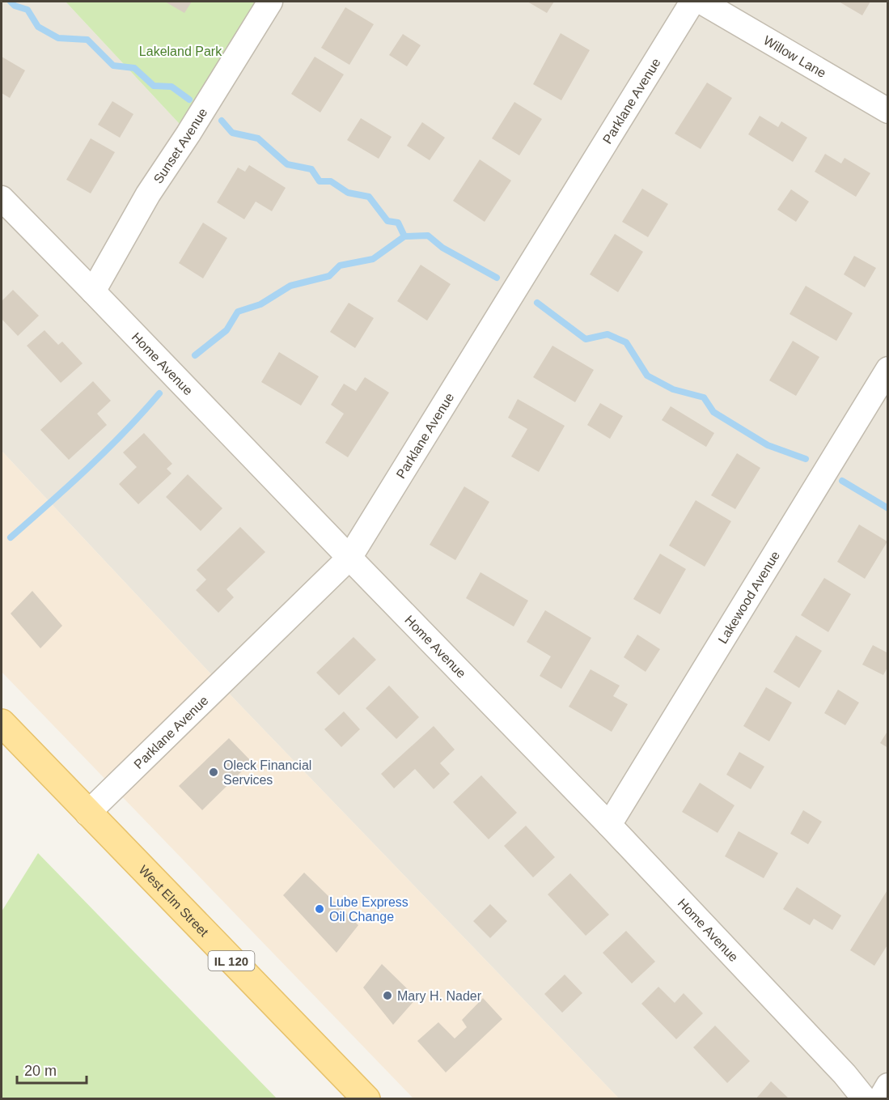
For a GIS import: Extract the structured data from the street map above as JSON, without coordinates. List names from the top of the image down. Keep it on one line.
{"streets":{"main road":["West Elm Street","IL 120"],"street":["Willow Lane","Parklane Avenue","Sunset Avenue","Home Avenue","Lakewood Avenue"]},"crossings":[["Parklane Avenue","Home Avenue"],["Parklane Avenue","West Elm Street"],["Sunset Avenue","Home Avenue"],["Home Avenue","Lakewood Avenue"]],"parks":["Lakeland Park"],"places":["Oleck Financial Services","Lube Express Oil Change","Mary H. Nader"],"scale_bar":"20 m"}
